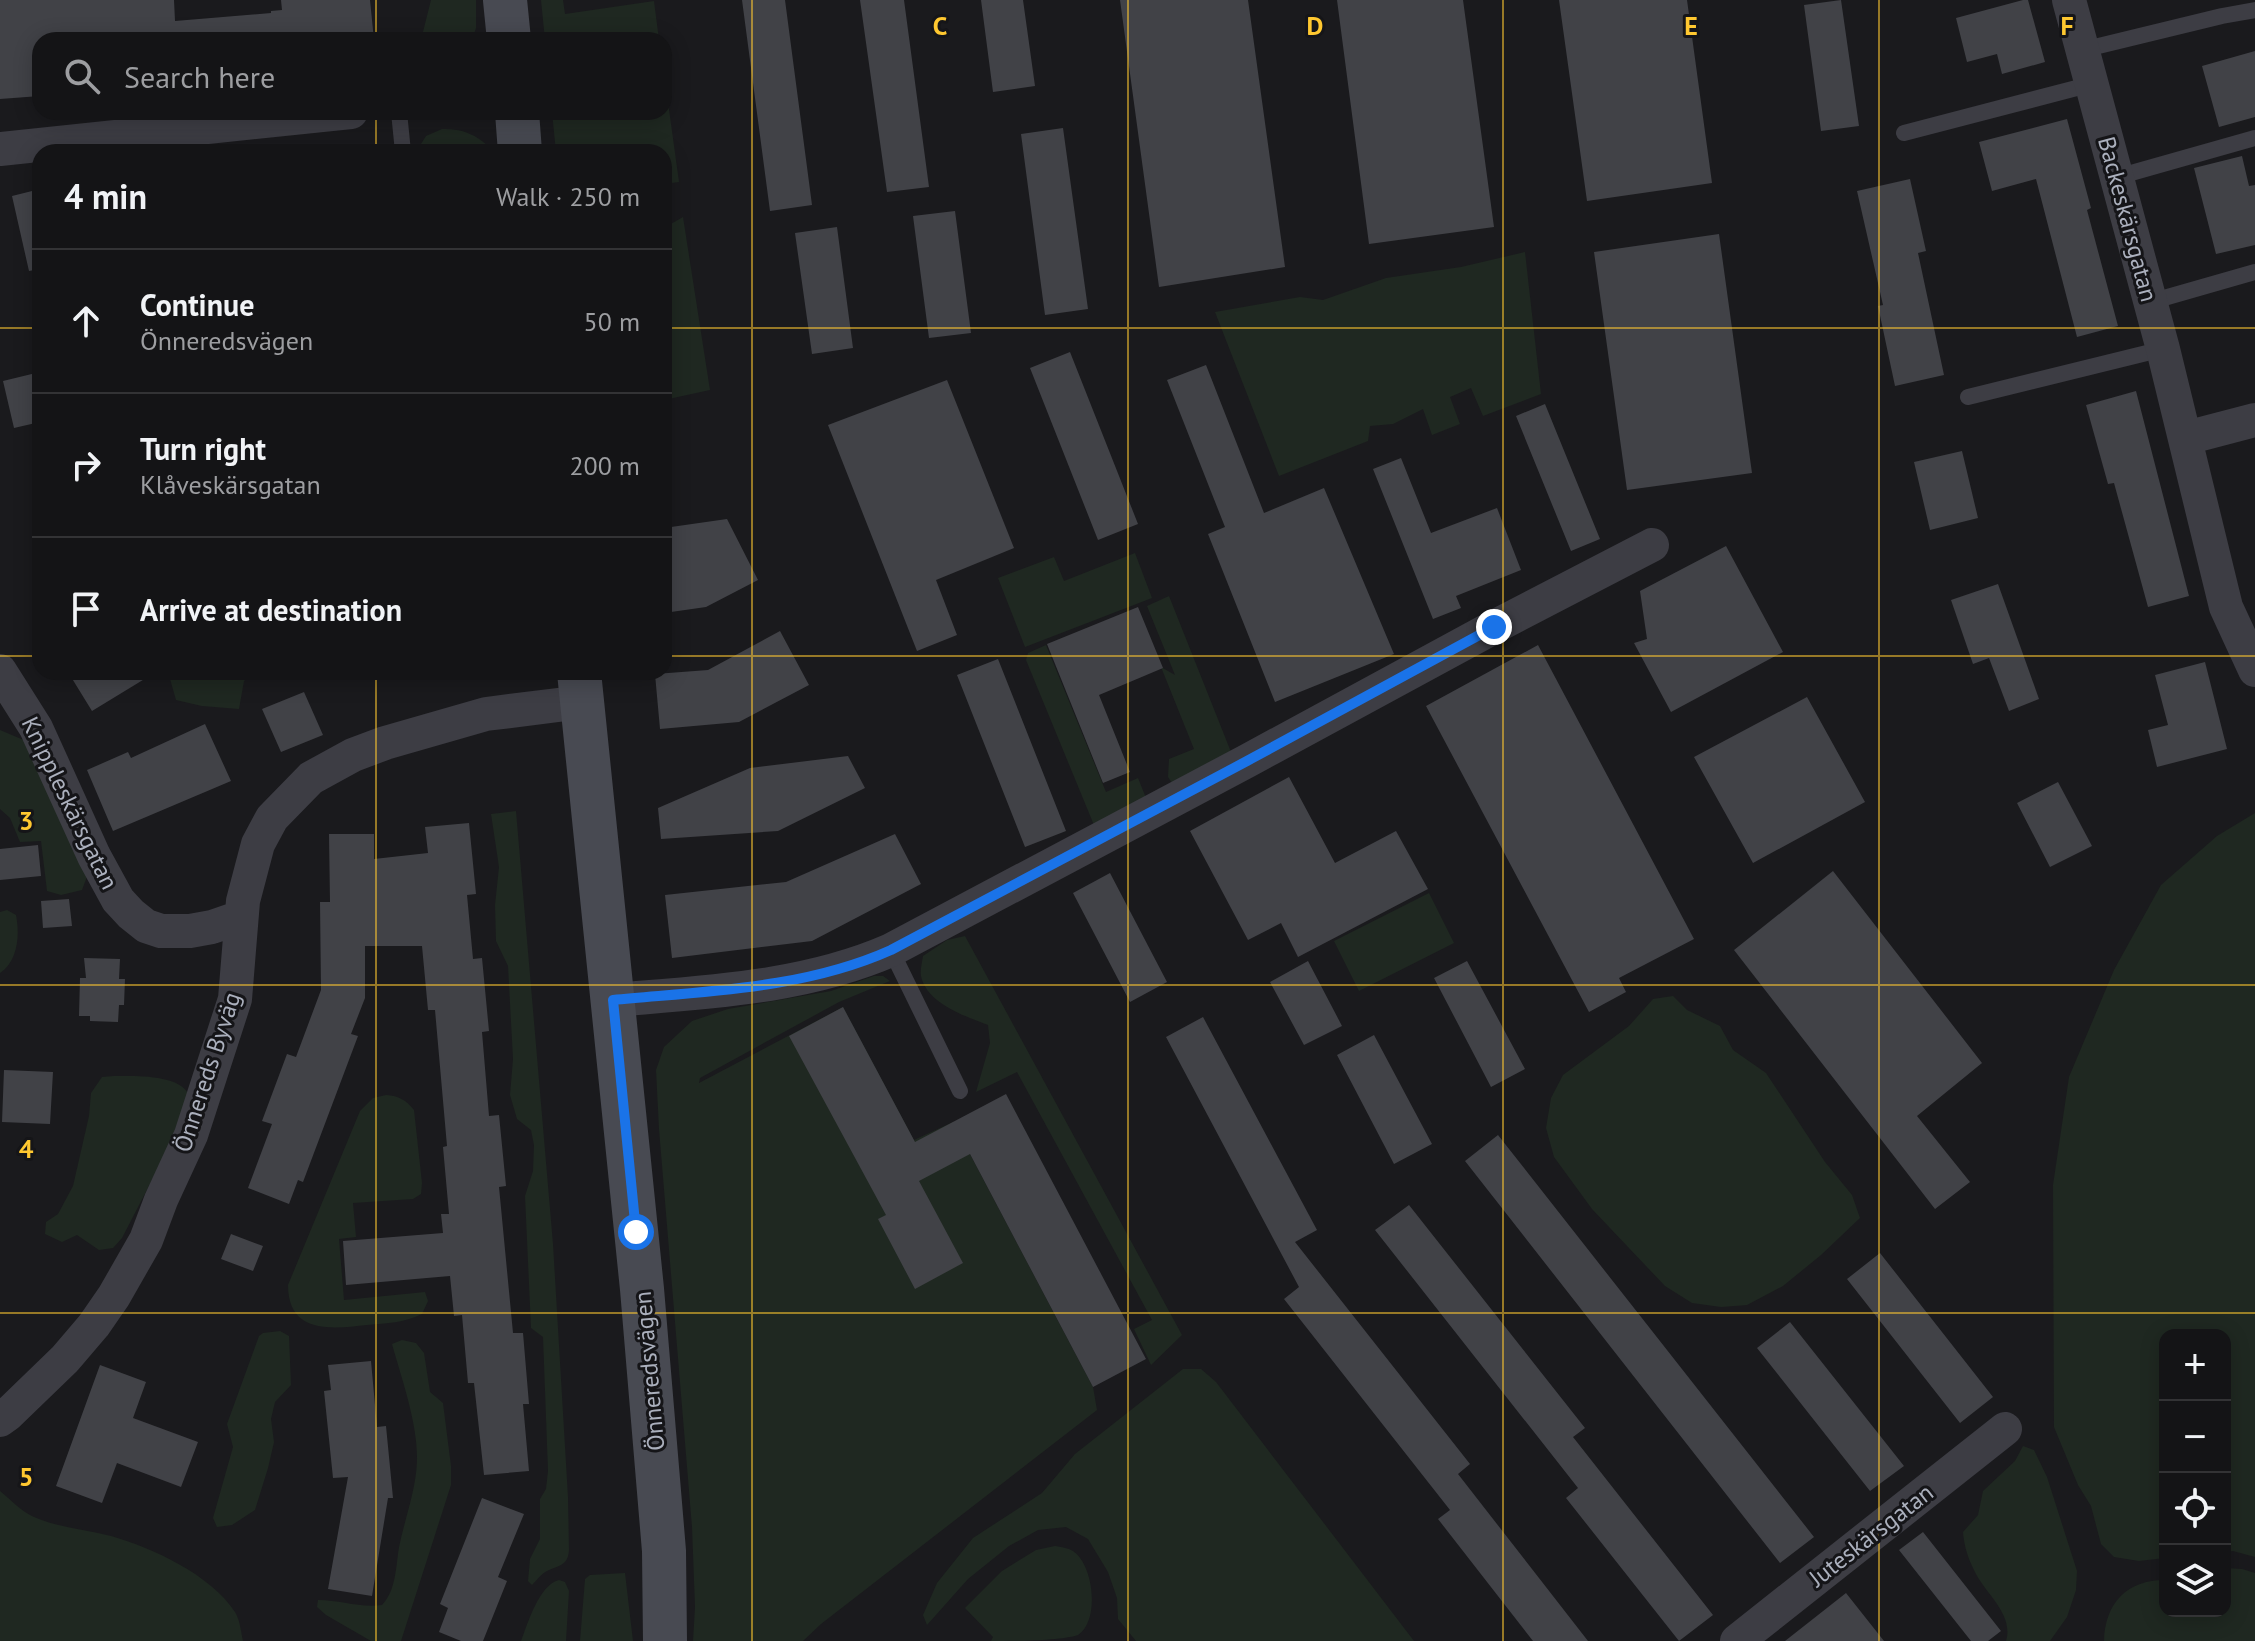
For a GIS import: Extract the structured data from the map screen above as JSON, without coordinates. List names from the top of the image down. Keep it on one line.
{"streets":{"street":["Backeskärsgatan","Knippleskärsgatan","Önnereds Byväg","Önneredsvägen","Juteskärsgatan"]},"crossings":[["Knippleskärsgatan","Önnereds Byväg"],["Önnereds Byväg","Önneredsvägen"]],"page":{"search":"Search here","heading":["4 min","Walk · 250 m"],"list":[["Continue","Önneredsvägen","50 m"],["Turn right","Klåveskärsgatan","200 m"],"Arrive at destination"],"map_buttons":["+","−"]},"grid":{"columns":["C","D","E","F"],"rows":["3","4","5"]}}
